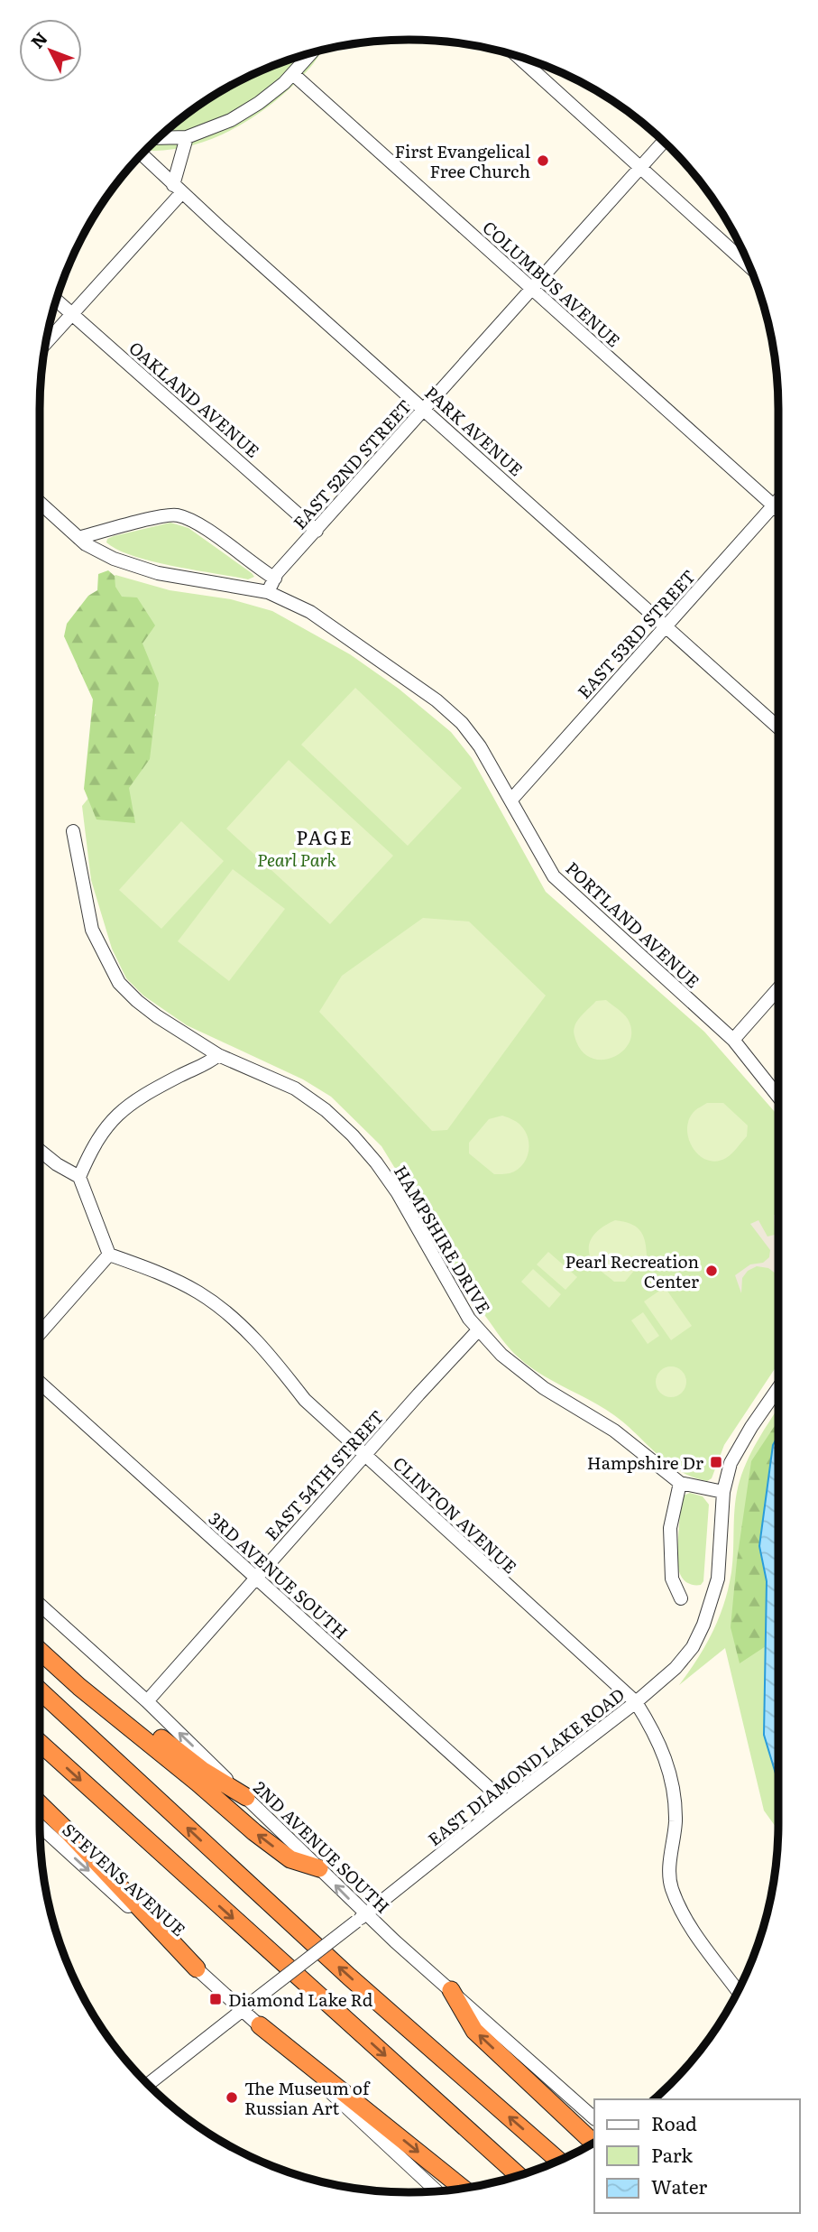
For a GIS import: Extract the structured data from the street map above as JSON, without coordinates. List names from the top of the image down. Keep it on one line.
{"streets":{"street":["COLUMBUS AVENUE","OAKLAND AVENUE","PARK AVENUE","EAST 52ND STREET","EAST 53RD STREET","PORTLAND AVENUE","HAMPSHIRE DRIVE","EAST 54TH STREET","CLINTON AVENUE","3RD AVENUE SOUTH","EAST DIAMOND LAKE ROAD","2ND AVENUE SOUTH","STEVENS AVENUE"]},"crossings":[["COLUMBUS AVENUE","EAST 52ND STREET"],["COLUMBUS AVENUE","EAST 53RD STREET"],["OAKLAND AVENUE","EAST 52ND STREET"],["PARK AVENUE","EAST 52ND STREET"],["PARK AVENUE","EAST 53RD STREET"],["EAST 52ND STREET","PORTLAND AVENUE"],["EAST 53RD STREET","PORTLAND AVENUE"],["HAMPSHIRE DRIVE","EAST 54TH STREET"],["HAMPSHIRE DRIVE","EAST DIAMOND LAKE ROAD"],["EAST 54TH STREET","CLINTON AVENUE"],["EAST 54TH STREET","3RD AVENUE SOUTH"],["EAST 54TH STREET","2ND AVENUE SOUTH"],["CLINTON AVENUE","EAST DIAMOND LAKE ROAD"],["3RD AVENUE SOUTH","EAST DIAMOND LAKE ROAD"],["EAST DIAMOND LAKE ROAD","2ND AVENUE SOUTH"],["EAST DIAMOND LAKE ROAD","STEVENS AVENUE"]],"one_way":["STEVENS AVENUE"],"districts":["PAGE"],"parks":["Pearl Park"],"places":{"other":["First Evangelical Free Church","Pearl Recreation Center","The Museum of Russian Art"],"transit":["Hampshire Dr","Diamond Lake Rd"]},"legend":["Road","Park","Water"],"north":"top left"}
